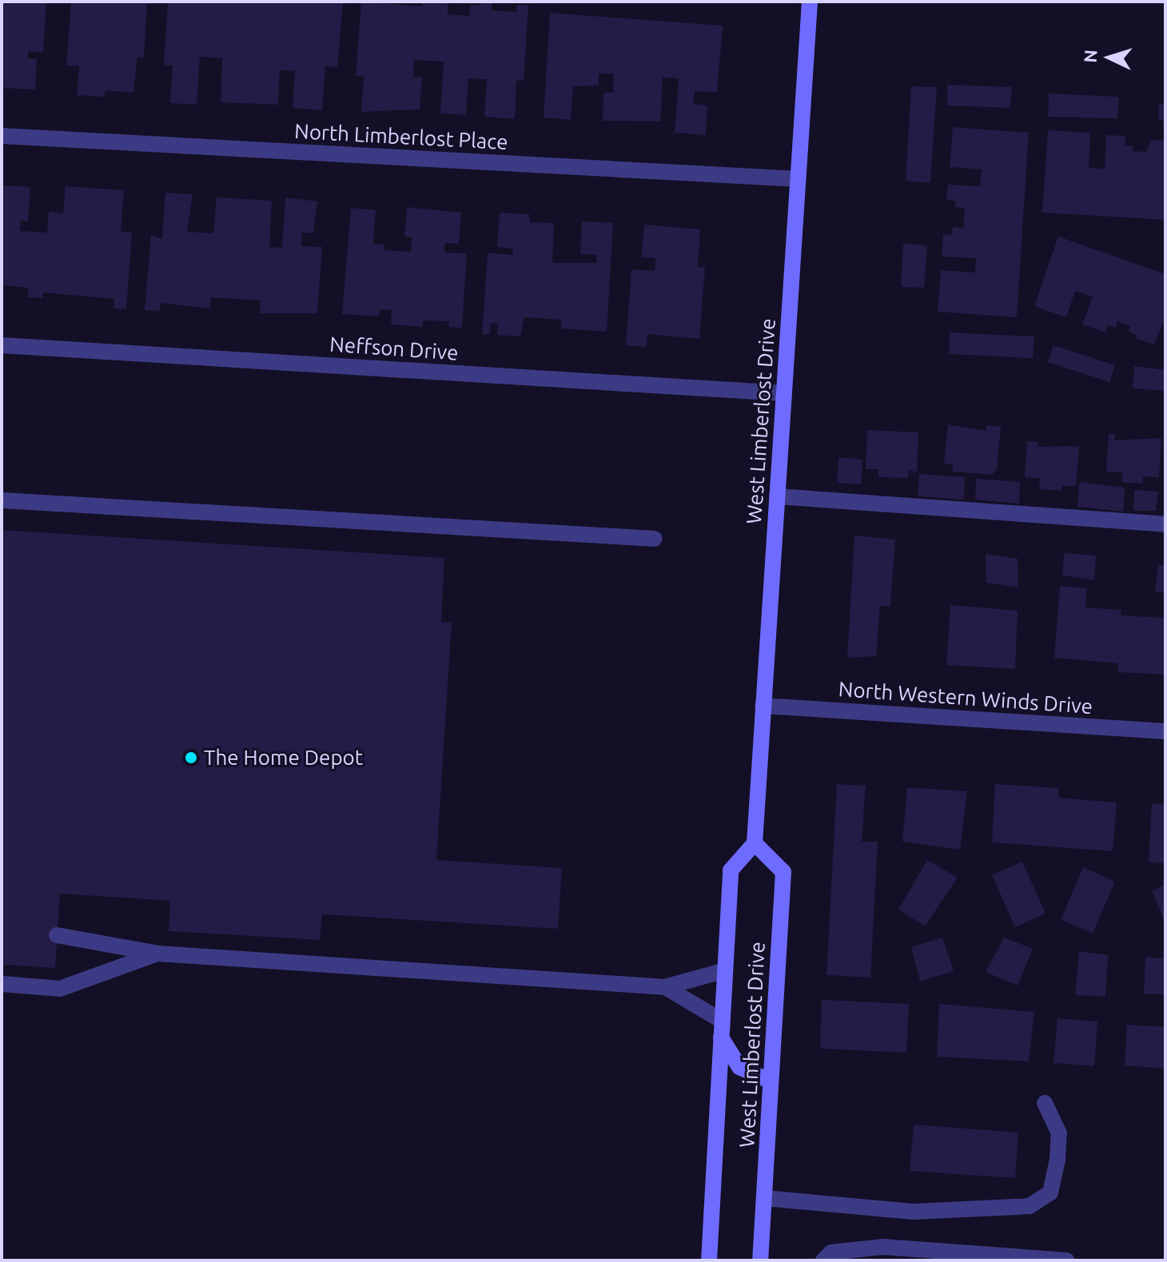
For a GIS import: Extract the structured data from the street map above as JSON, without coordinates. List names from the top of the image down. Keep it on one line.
{"streets":{"street":["North Limberlost Place","Neffson Drive","West Limberlost Drive","North Western Winds Drive"]},"crossings":[["North Limberlost Place","West Limberlost Drive"],["Neffson Drive","West Limberlost Drive"],["West Limberlost Drive","North Western Winds Drive"]],"places":["The Home Depot"],"north":"left"}
